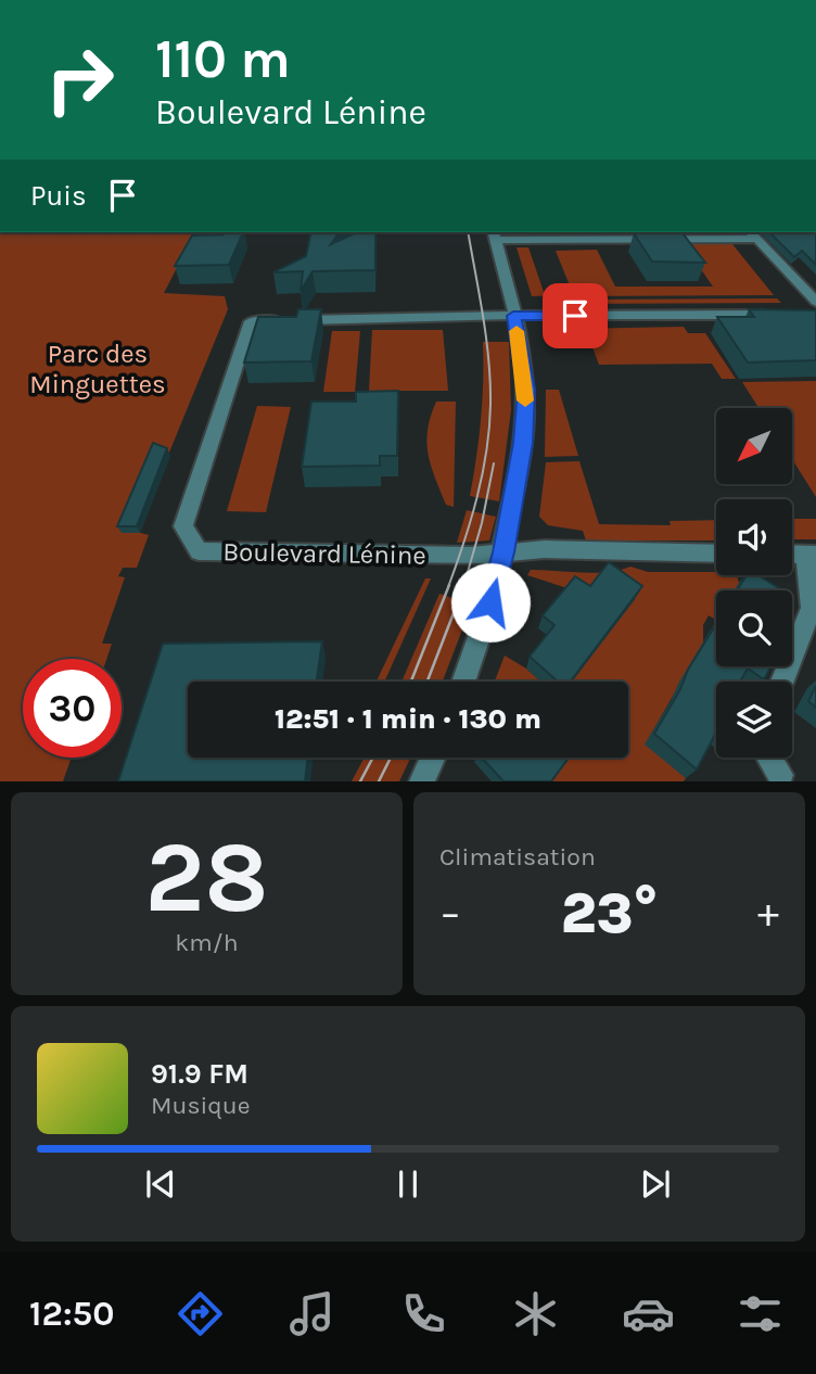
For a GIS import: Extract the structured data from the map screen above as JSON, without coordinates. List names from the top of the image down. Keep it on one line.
{"streets":{"street":["Boulevard Lénine"]},"parks":["Parc des Minguettes"],"north":"bottom left","page":{"turn":["110 m","Boulevard Lénine"],"then":"Puis","limit":"30","trip":"12:51 · 1 min · 130 m","tile":[["28","km/h"],"Climatisation"],"heat":["−","23°","+"],"song":["91.9 FM","Musique"],"tabs":"12:50"}}
